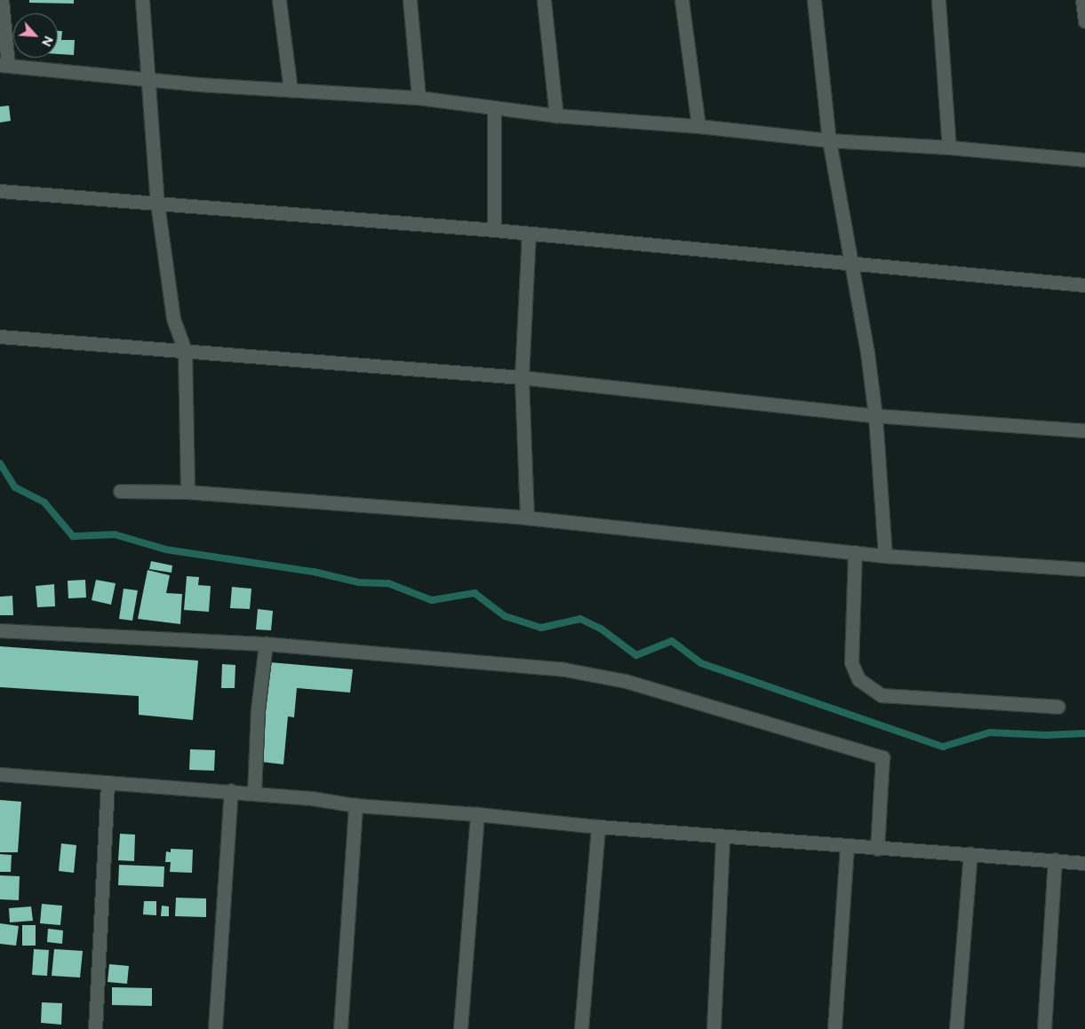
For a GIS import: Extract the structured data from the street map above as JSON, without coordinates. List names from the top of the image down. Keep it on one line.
{"north":"bottom right"}
